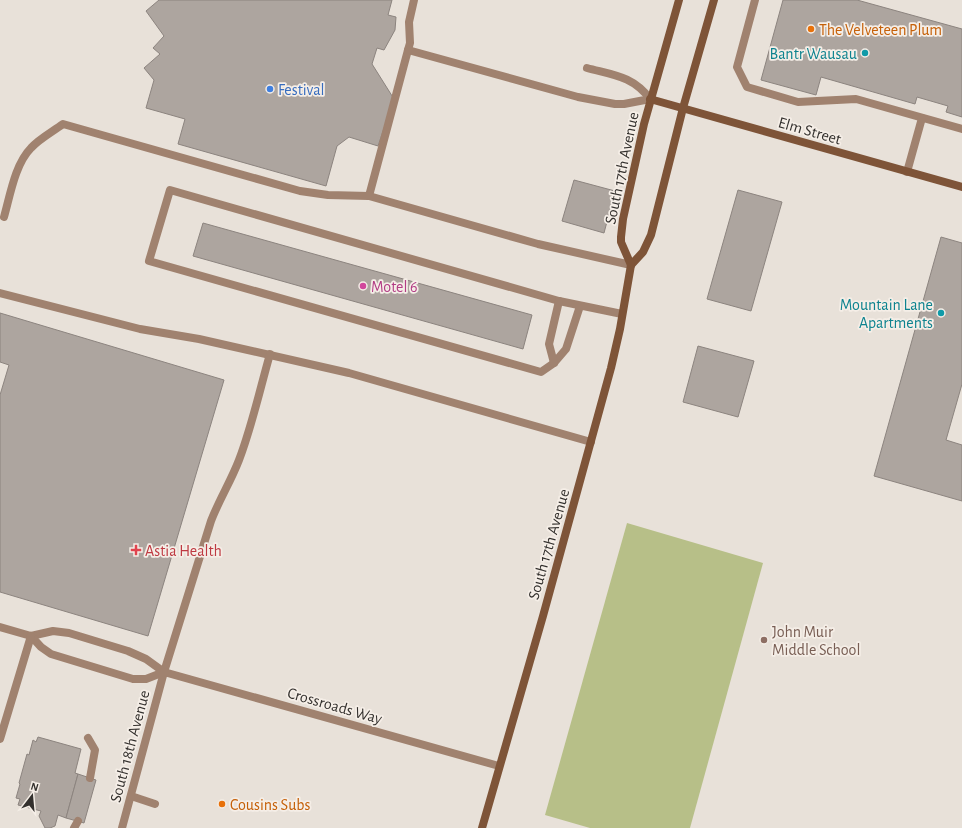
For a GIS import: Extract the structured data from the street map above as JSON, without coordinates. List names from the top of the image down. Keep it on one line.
{"streets":{"main road":["Elm Street","South 17th Avenue"],"street":["Crossroads Way","South 18th Avenue"]},"crossings":[["Elm Street","South 17th Avenue"],["South 17th Avenue","Crossroads Way"],["Crossroads Way","South 18th Avenue"]],"places":{"other":["The Velveteen Plum","Bantr Wausau","Festival","Motel 6","Mountain Lane Apartments","John Muir Middle School","Cousins Subs"],"health":["Astia Health"]},"north":"top"}
